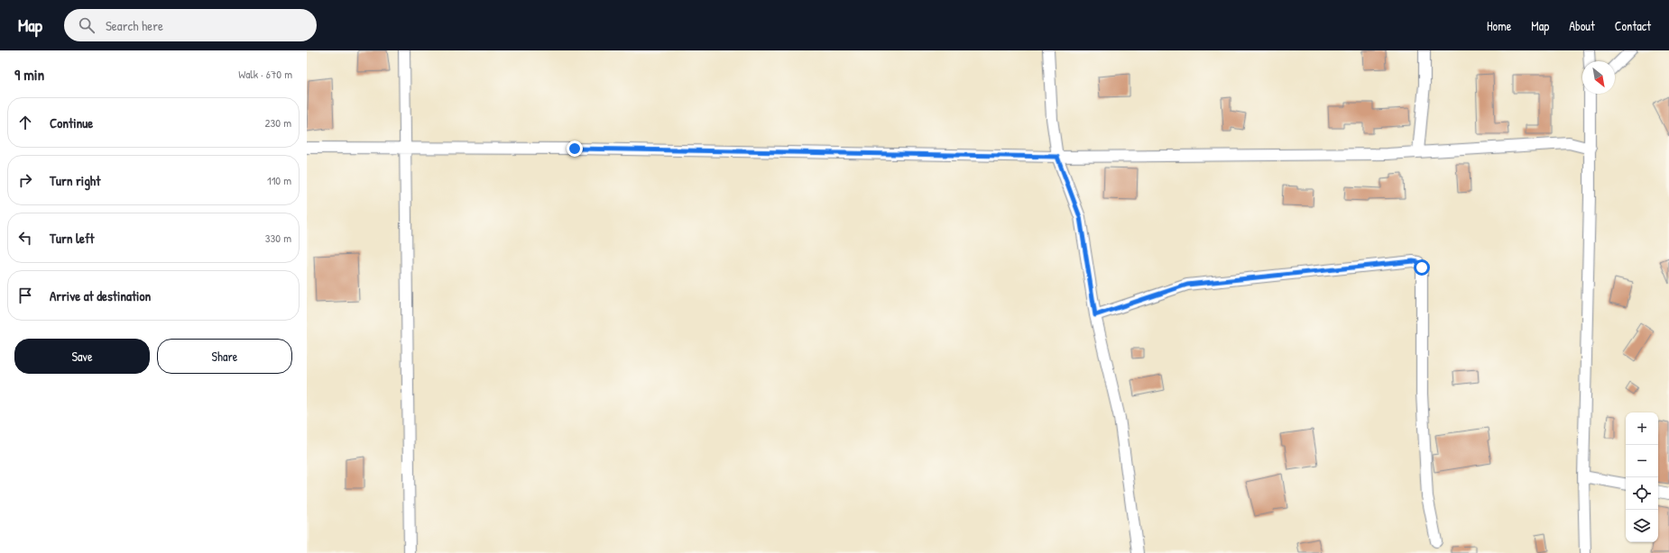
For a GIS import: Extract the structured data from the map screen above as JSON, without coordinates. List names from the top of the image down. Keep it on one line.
{"north":"bottom right","page":{"header":"Map","search":"Search here","nav":["Home","Map","About","Contact"],"heading":["9 min","Walk · 670 m"],"list":[["Continue","230 m"],["Turn right","110 m"],["Turn left","330 m"],"Arrive at destination"],"buttons":["Save","Share"],"map_buttons":["+","−"]}}
